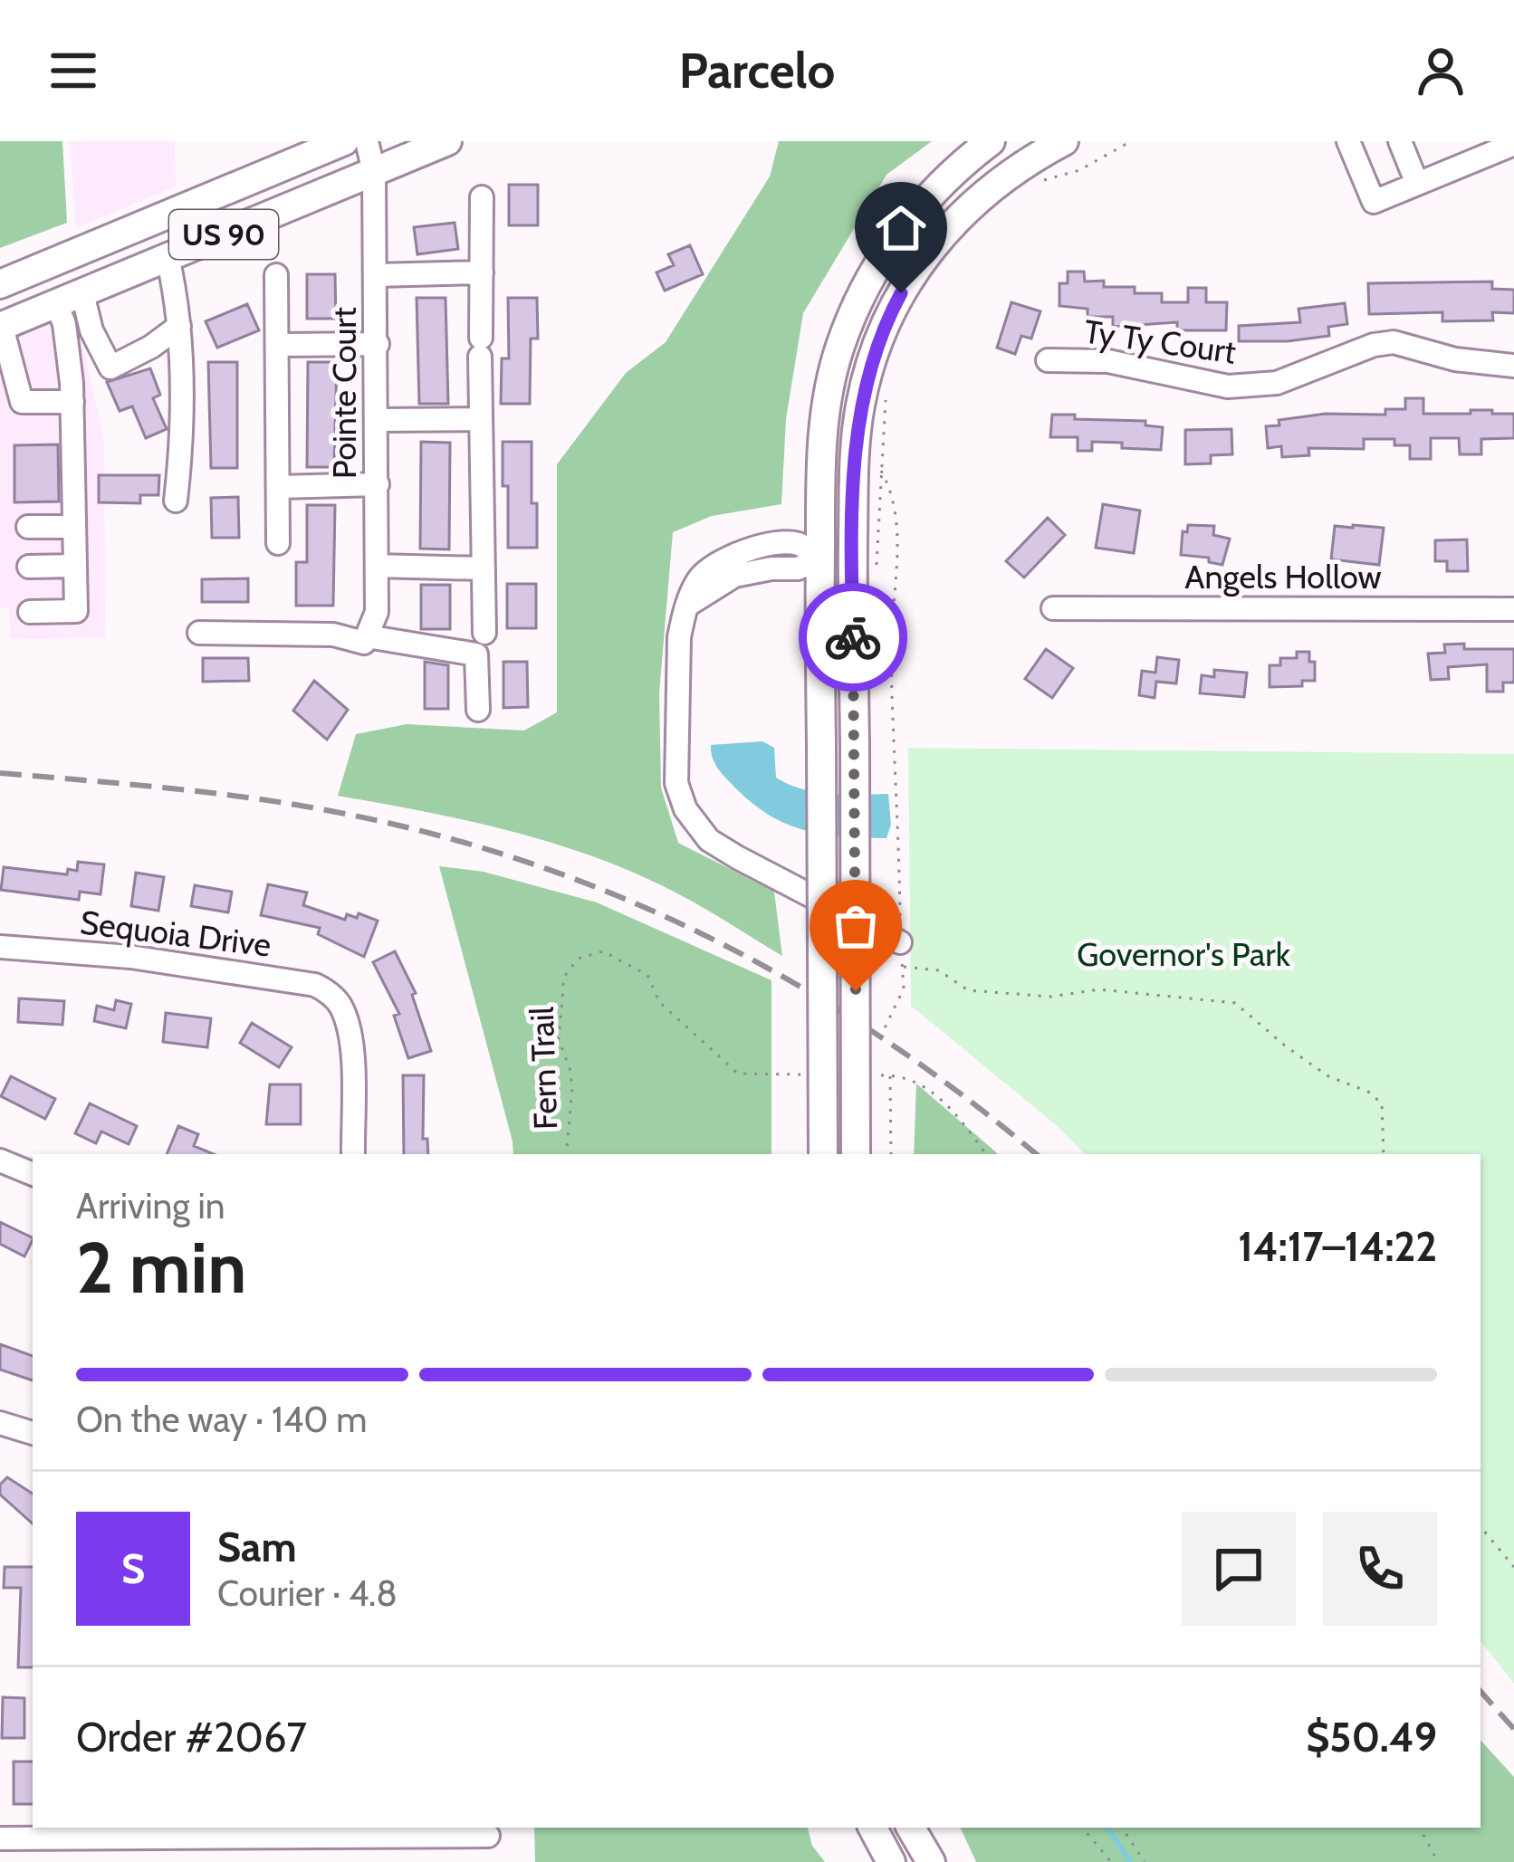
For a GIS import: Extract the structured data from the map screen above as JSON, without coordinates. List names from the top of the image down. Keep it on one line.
{"streets":{"main road":["US 90"],"street":["Ty Ty Court","Pointe Court","Angels Hollow","Sequoia Drive"],"path":["Fern Trail"]},"crossings":[["US 90","Pointe Court"]],"parks":["Governor's Park"],"page":{"header":"Parcelo","heading":["2 min","Arriving in","14:17–14:22"],"panel":["Sam","Courier · 4.8","Order #2067","$50.49"],"bar":"On the way · 140 m","round":"S"}}
